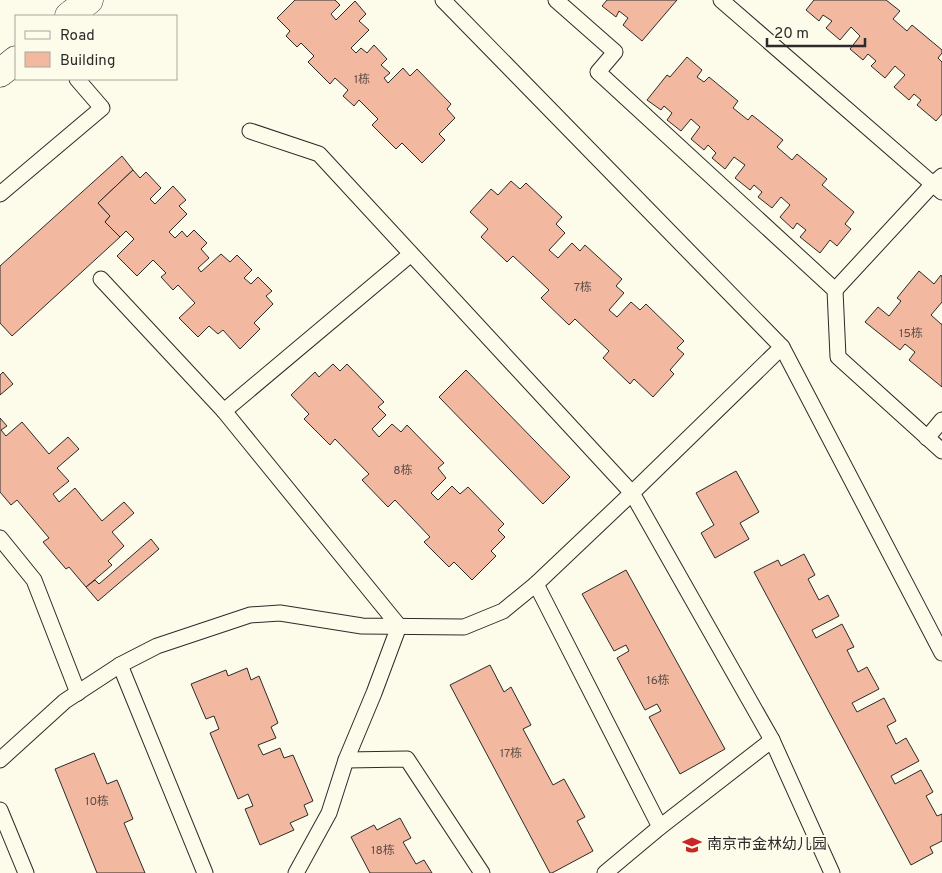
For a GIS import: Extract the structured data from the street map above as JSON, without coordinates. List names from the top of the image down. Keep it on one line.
{"places":{"school or university":["南京市金林幼儿园"]},"house_numbers":["1栋","7栋","15栋","8栋","16栋","17栋","10栋","18栋"],"legend":["Road","Building"],"scale_bar":"20 m"}
